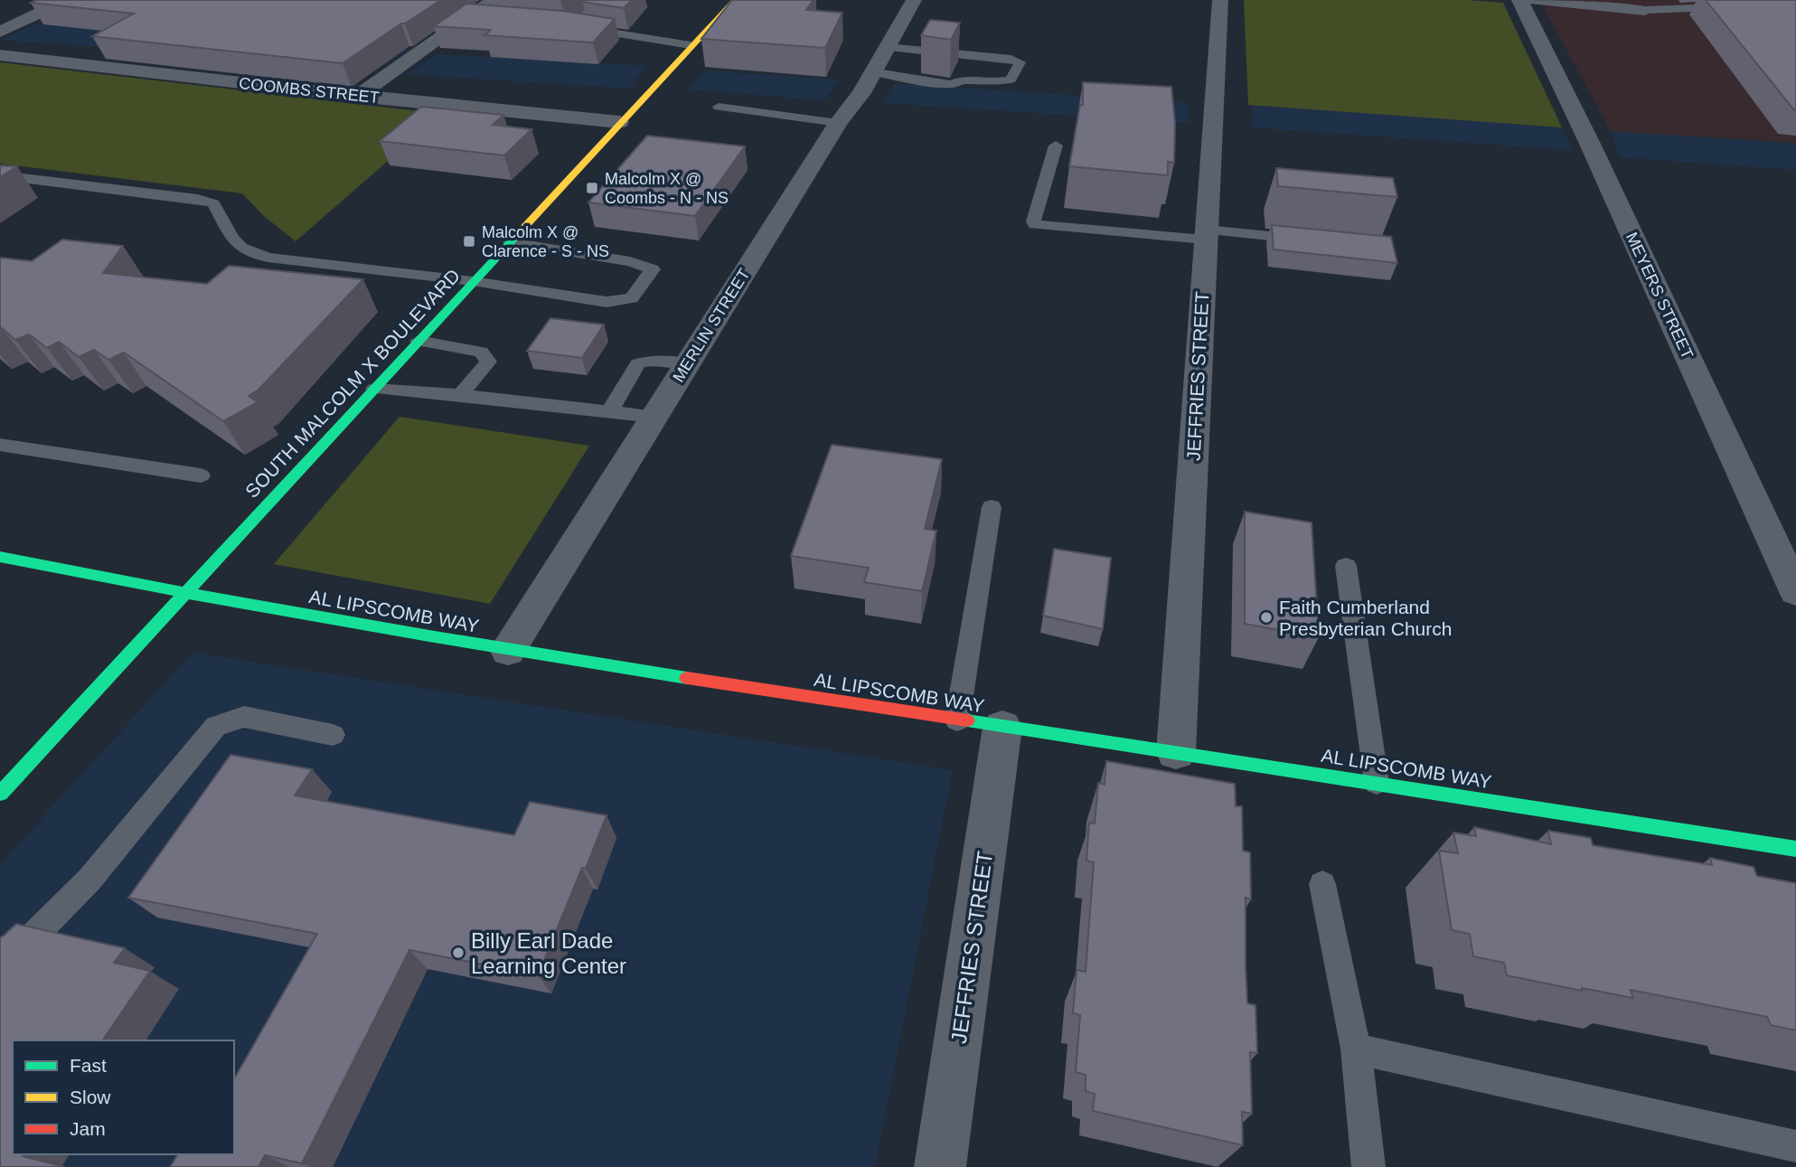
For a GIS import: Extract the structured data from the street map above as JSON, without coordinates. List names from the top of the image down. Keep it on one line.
{"streets":{"street":["COOMBS STREET","MEYERS STREET","MERLIN STREET","JEFFRIES STREET","SOUTH MALCOLM X BOULEVARD","AL LIPSCOMB WAY"]},"crossings":[["COOMBS STREET","SOUTH MALCOLM X BOULEVARD"],["MERLIN STREET","AL LIPSCOMB WAY"],["JEFFRIES STREET","AL LIPSCOMB WAY"],["SOUTH MALCOLM X BOULEVARD","AL LIPSCOMB WAY"]],"places":{"transit":["Malcolm X @ Coombs - N - NS","Malcolm X @ Clarence - S - NS"],"other":["Faith Cumberland Presbyterian Church","Billy Earl Dade Learning Center"]},"legend":["Fast","Slow","Jam"]}
